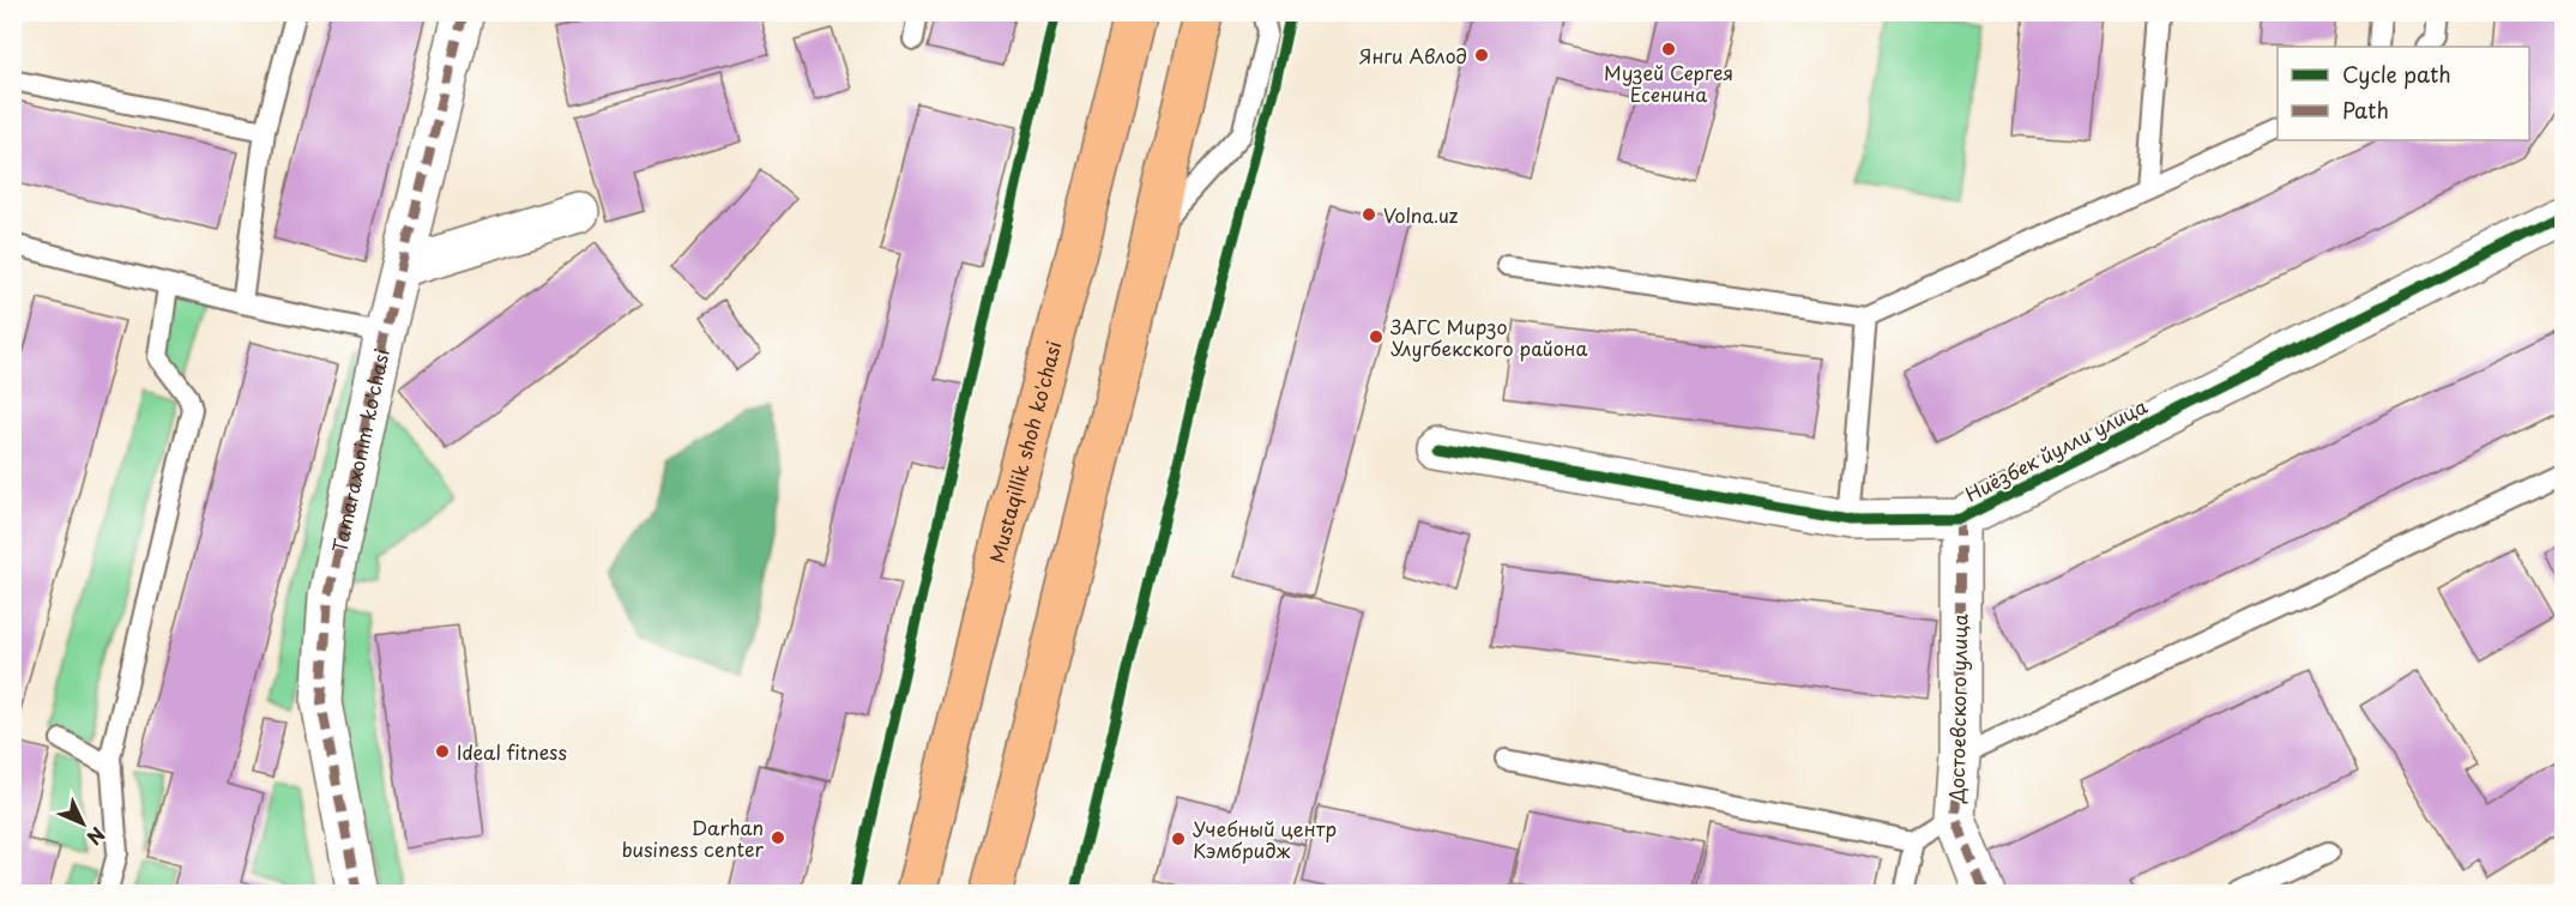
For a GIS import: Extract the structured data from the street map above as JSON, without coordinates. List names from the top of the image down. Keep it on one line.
{"streets":{"main road":["Mustaqillik shoh ko'chasi"],"street":["Ниёзбек йулли улица","Tamaraxonim ko'chasi","Достоевского улица"]},"crossings":[["Ниёзбек йулли улица","Достоевского улица"]],"places":["Музей Сергея Есенина","Янги Авлод","Volna.uz","ЗАГС Мирзо Улугбекского района","Ideal fitness","Darhan business center","Учебный центр Кэмбридж"],"legend":["Cycle path","Path"],"north":"bottom right"}
